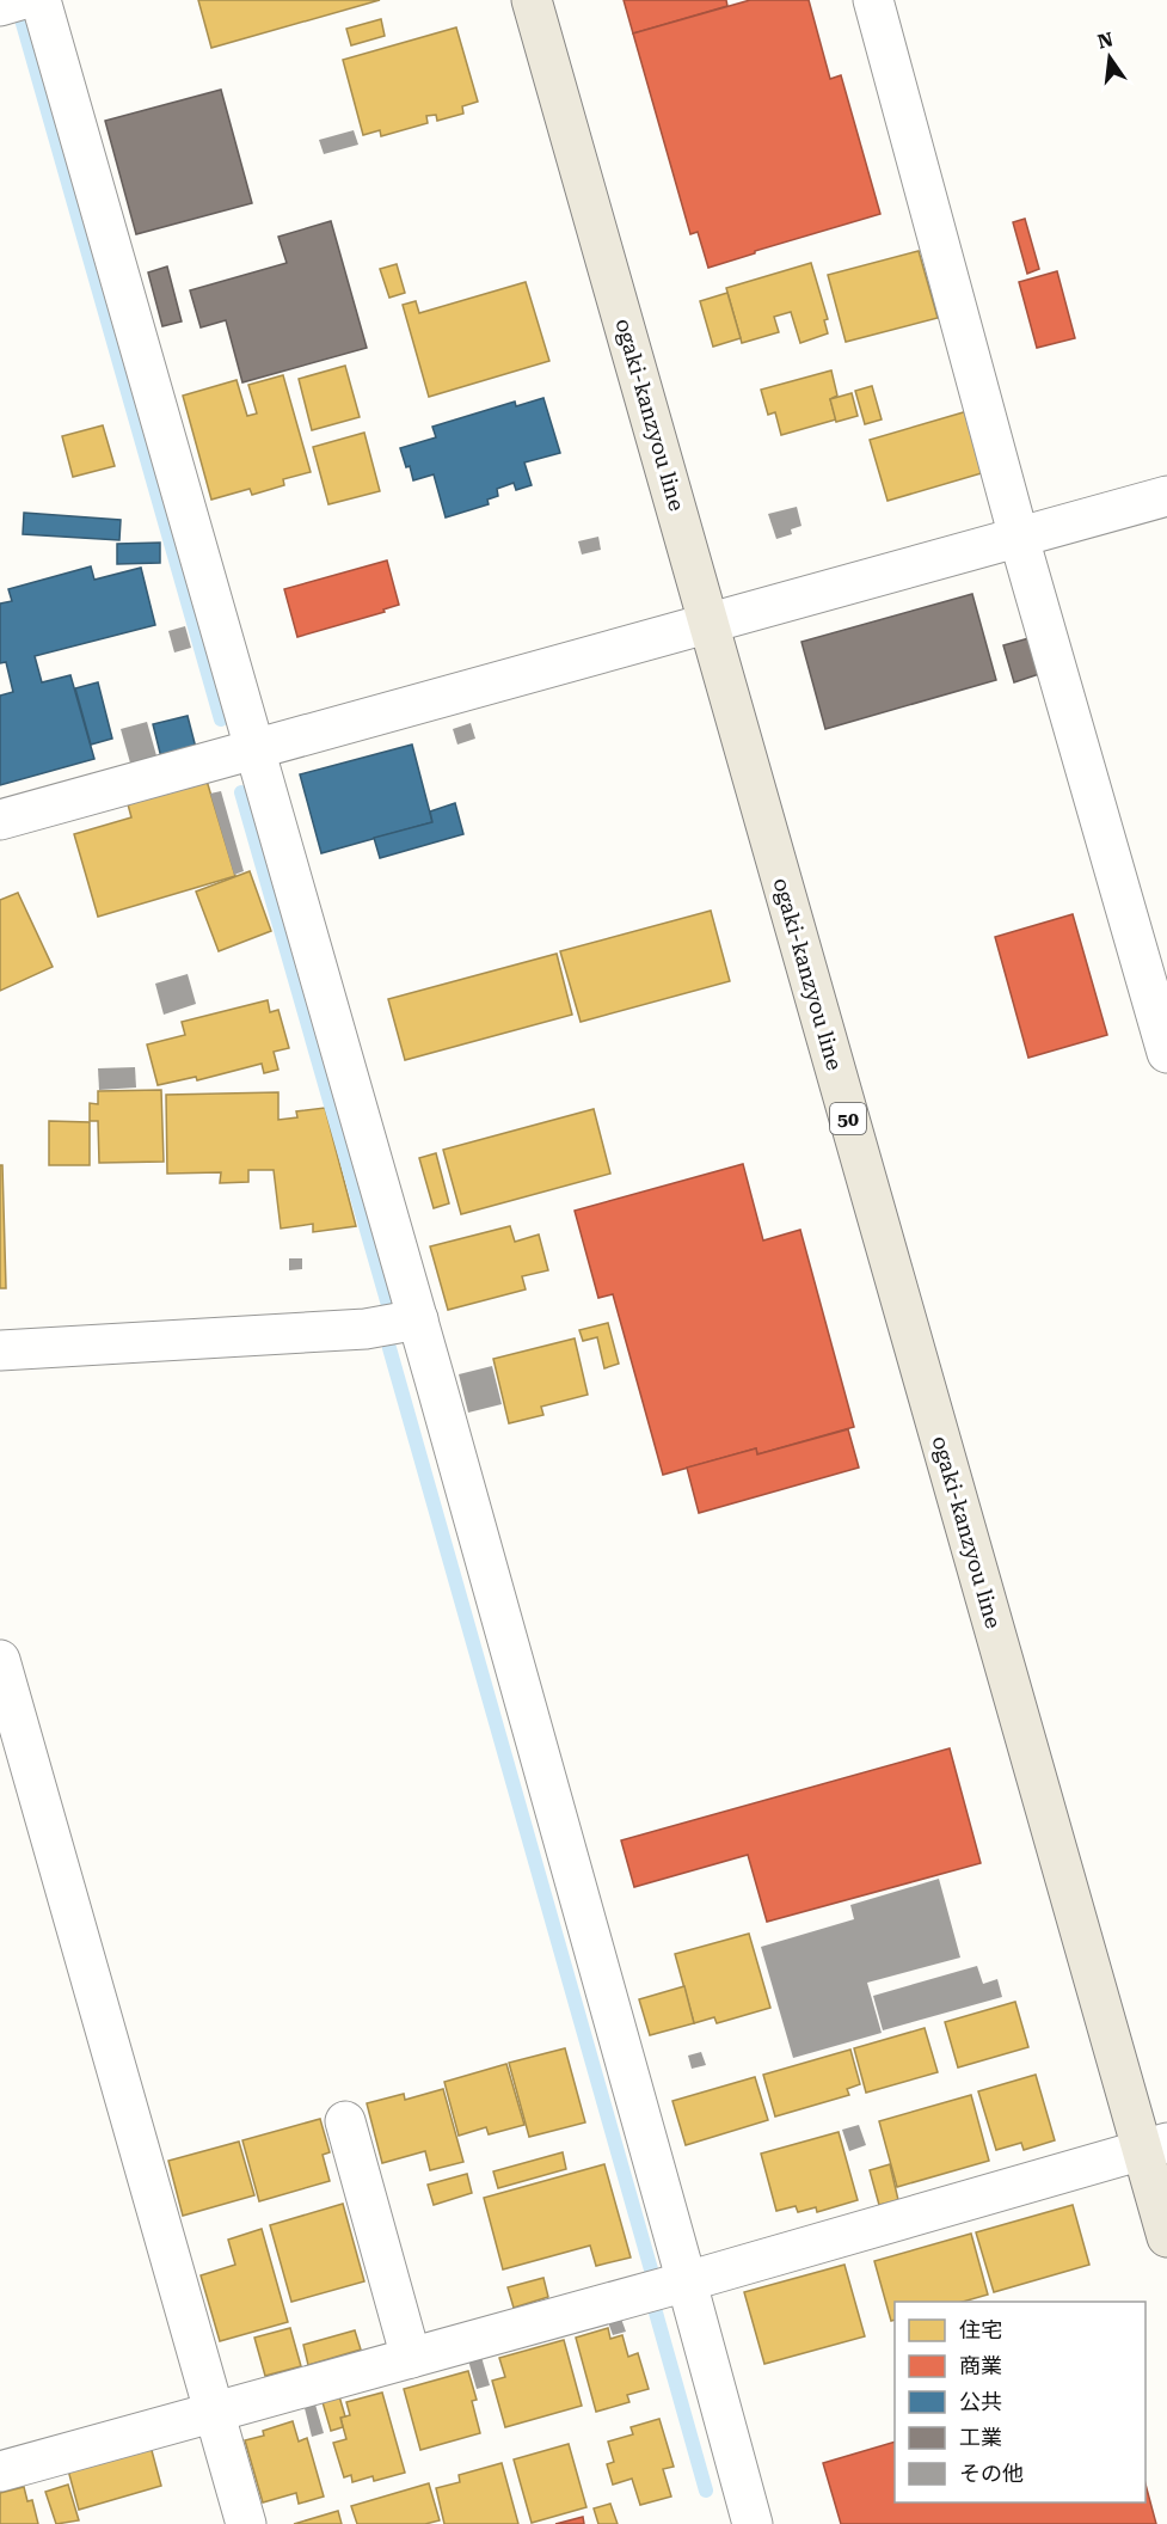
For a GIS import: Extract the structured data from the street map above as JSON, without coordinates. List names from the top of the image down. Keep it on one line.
{"streets":{"main road":["ogaki-kanzyou line","50"]},"legend":["住宅","商業","公共","工業","その他"],"north":"top"}
